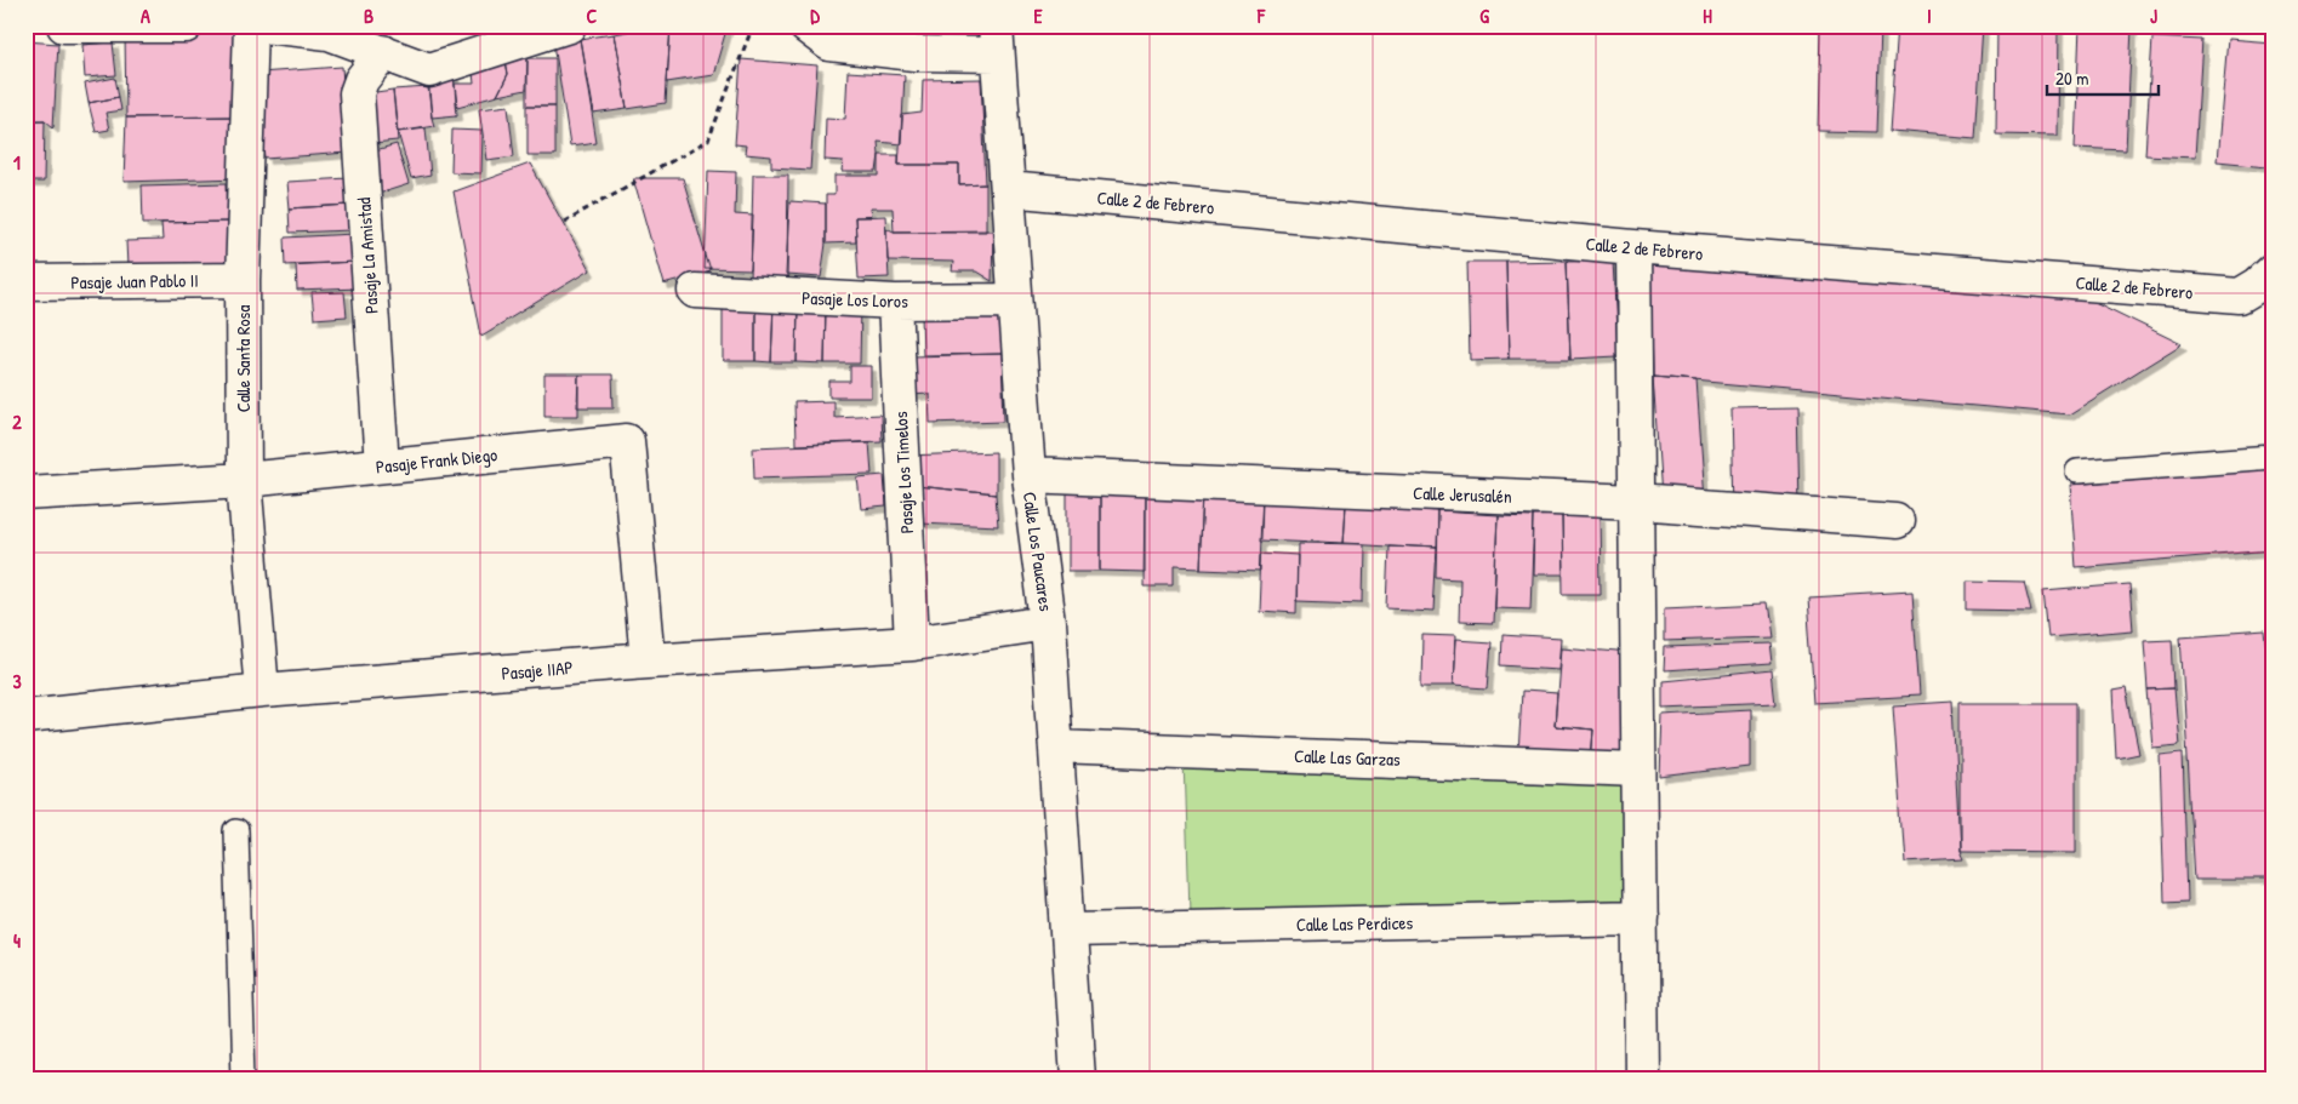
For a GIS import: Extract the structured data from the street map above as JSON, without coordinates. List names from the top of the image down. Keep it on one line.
{"streets":{"street":["Calle 2 de Febrero","Pasaje La Amistad","Pasaje Juan Pablo II","Pasaje Los Loros","Calle Santa Rosa","Pasaje Frank Diego","Pasaje Los Timelos","Calle Jerusalén","Calle Los Paucares","Pasaje IIAP","Calle Las Garzas","Calle Las Perdices"]},"crossings":[["Calle 2 de Febrero","Calle Los Paucares"],["Pasaje La Amistad","Pasaje Frank Diego"],["Pasaje Juan Pablo II","Calle Santa Rosa"],["Pasaje Los Loros","Pasaje Los Timelos"],["Pasaje Los Loros","Calle Los Paucares"],["Calle Santa Rosa","Pasaje Frank Diego"],["Calle Santa Rosa","Pasaje IIAP"],["Pasaje Frank Diego","Pasaje IIAP"],["Pasaje Los Timelos","Pasaje IIAP"],["Calle Jerusalén","Calle Los Paucares"],["Calle Los Paucares","Pasaje IIAP"],["Calle Los Paucares","Calle Las Garzas"],["Calle Los Paucares","Calle Las Perdices"]],"scale_bar":"20 m","grid":{"columns":["A","B","C","D","E","F","G","H","I","J"],"rows":["1","2","3","4"]}}
